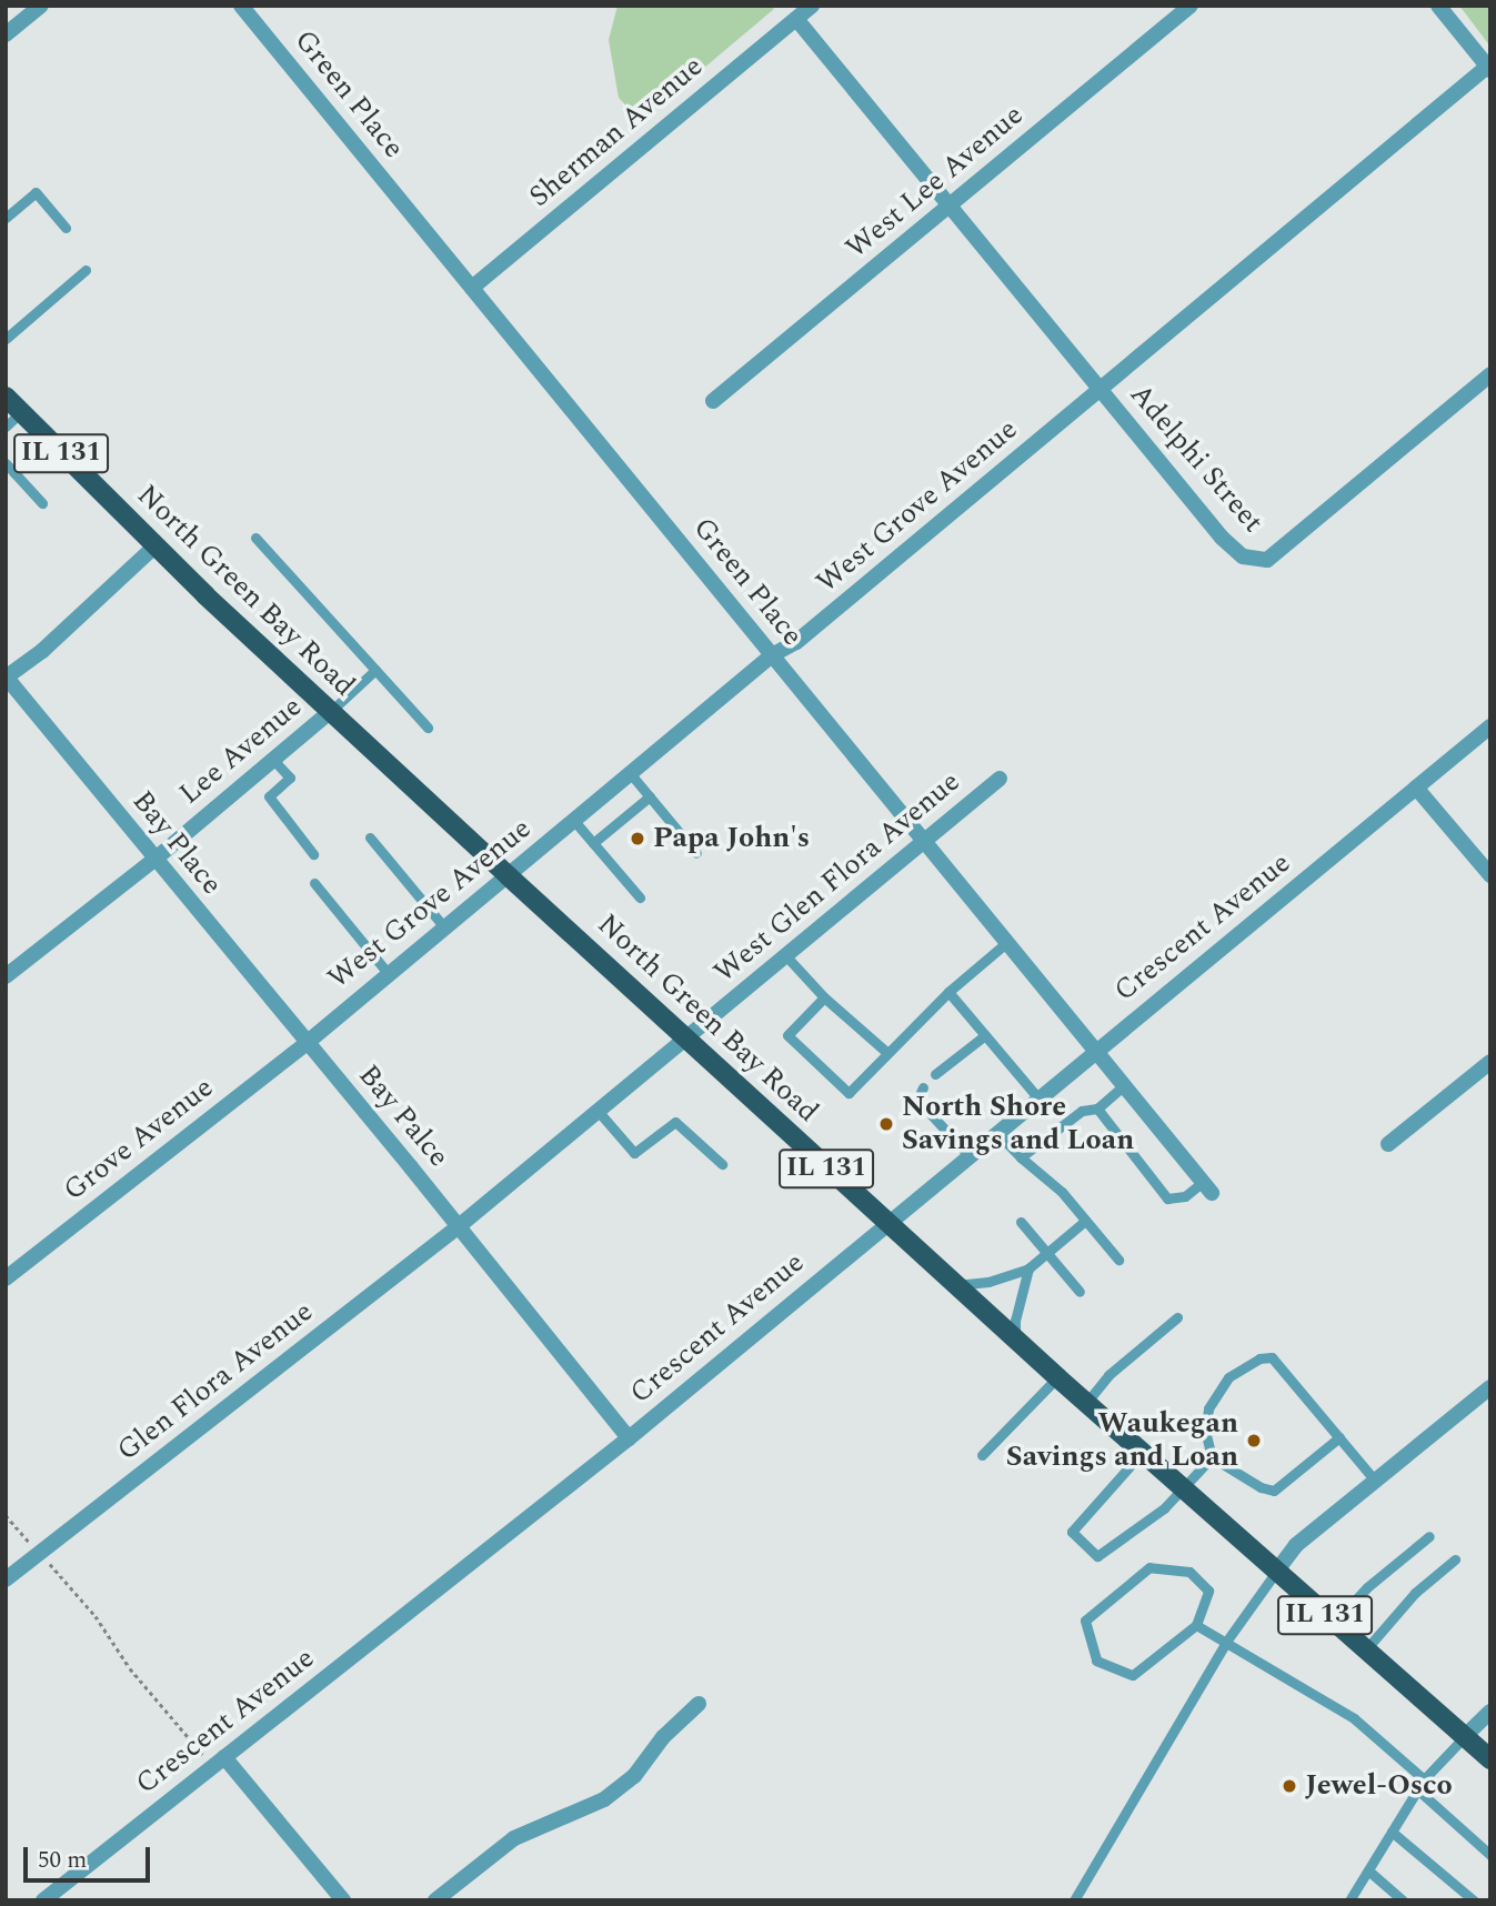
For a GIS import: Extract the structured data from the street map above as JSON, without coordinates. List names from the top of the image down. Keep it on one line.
{"streets":{"main road":["IL 131","North Green Bay Road"],"street":["Green Place","Sherman Avenue","West Lee Avenue","Adelphi Street","West Grove Avenue","Lee Avenue","Bay Place","West Glen Flora Avenue","Crescent Avenue","Bay Palce","Grove Avenue","Glen Flora Avenue"]},"crossings":[["Green Place","Sherman Avenue"],["Green Place","West Grove Avenue"],["Green Place","West Glen Flora Avenue"],["Green Place","Crescent Avenue"],["Sherman Avenue","Adelphi Street"],["West Lee Avenue","Adelphi Street"],["Adelphi Street","West Grove Avenue"],["West Grove Avenue","North Green Bay Road"],["West Grove Avenue","Bay Place"],["West Grove Avenue","Bay Palce"],["West Grove Avenue","Grove Avenue"],["North Green Bay Road","Lee Avenue"],["North Green Bay Road","West Glen Flora Avenue"],["North Green Bay Road","Crescent Avenue"],["Lee Avenue","Bay Place"],["Bay Place","Bay Palce"],["Bay Place","Grove Avenue"],["West Glen Flora Avenue","Bay Palce"],["West Glen Flora Avenue","Glen Flora Avenue"],["Bay Palce","Grove Avenue"],["Bay Palce","Glen Flora Avenue"]],"places":["Papa John's","North Shore Savings and Loan","Waukegan Savings and Loan","Jewel-Osco"],"scale_bar":"50 m"}
